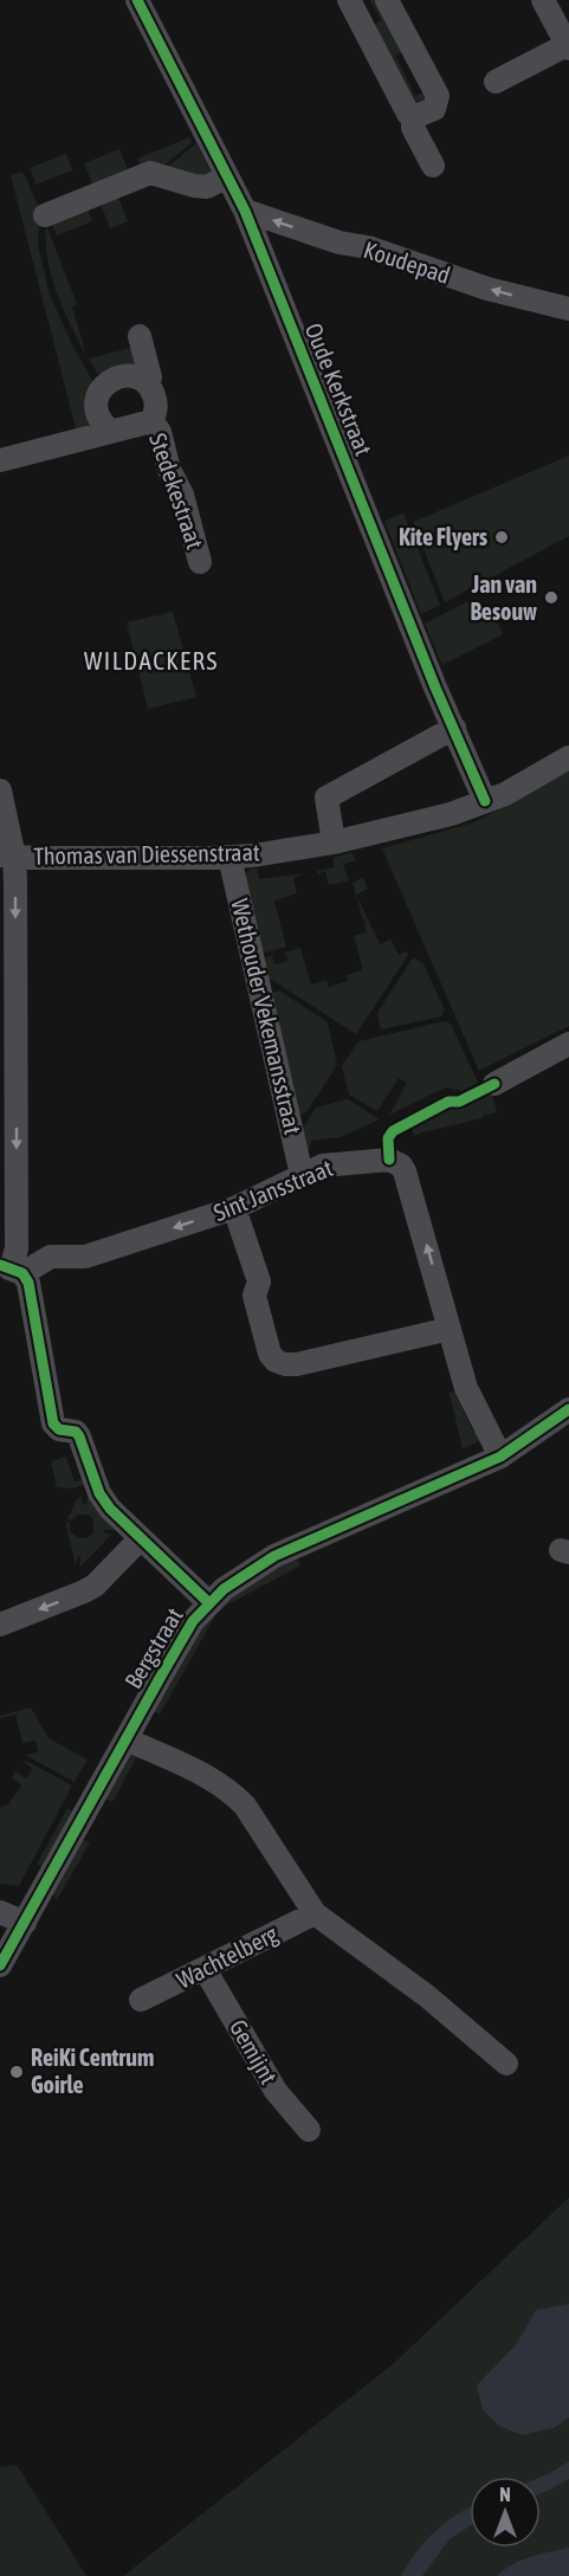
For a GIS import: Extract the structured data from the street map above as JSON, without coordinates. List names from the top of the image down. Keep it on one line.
{"streets":{"street":["Koudepad","Oude Kerkstraat","Stedekestraat","Thomas van Diessenstraat","Wethouder Vekemansstraat","Sint Jansstraat","Bergstraat","Wachtelberg","Gemijnt"]},"crossings":[["Koudepad","Oude Kerkstraat"],["Oude Kerkstraat","Thomas van Diessenstraat"],["Thomas van Diessenstraat","Wethouder Vekemansstraat"],["Wethouder Vekemansstraat","Sint Jansstraat"],["Wachtelberg","Gemijnt"]],"one_way":["Koudepad"],"districts":["WILDACKERS"],"places":["Kite Flyers","Jan van Besouw","ReiKi Centrum Goirle"],"north":"top"}
